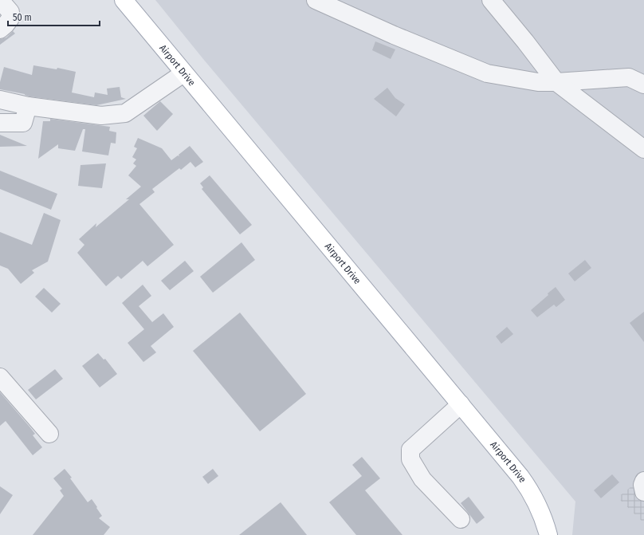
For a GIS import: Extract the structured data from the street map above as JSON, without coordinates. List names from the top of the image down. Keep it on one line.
{"streets":{"main road":["Airport Drive"]},"scale_bar":"50 m"}
